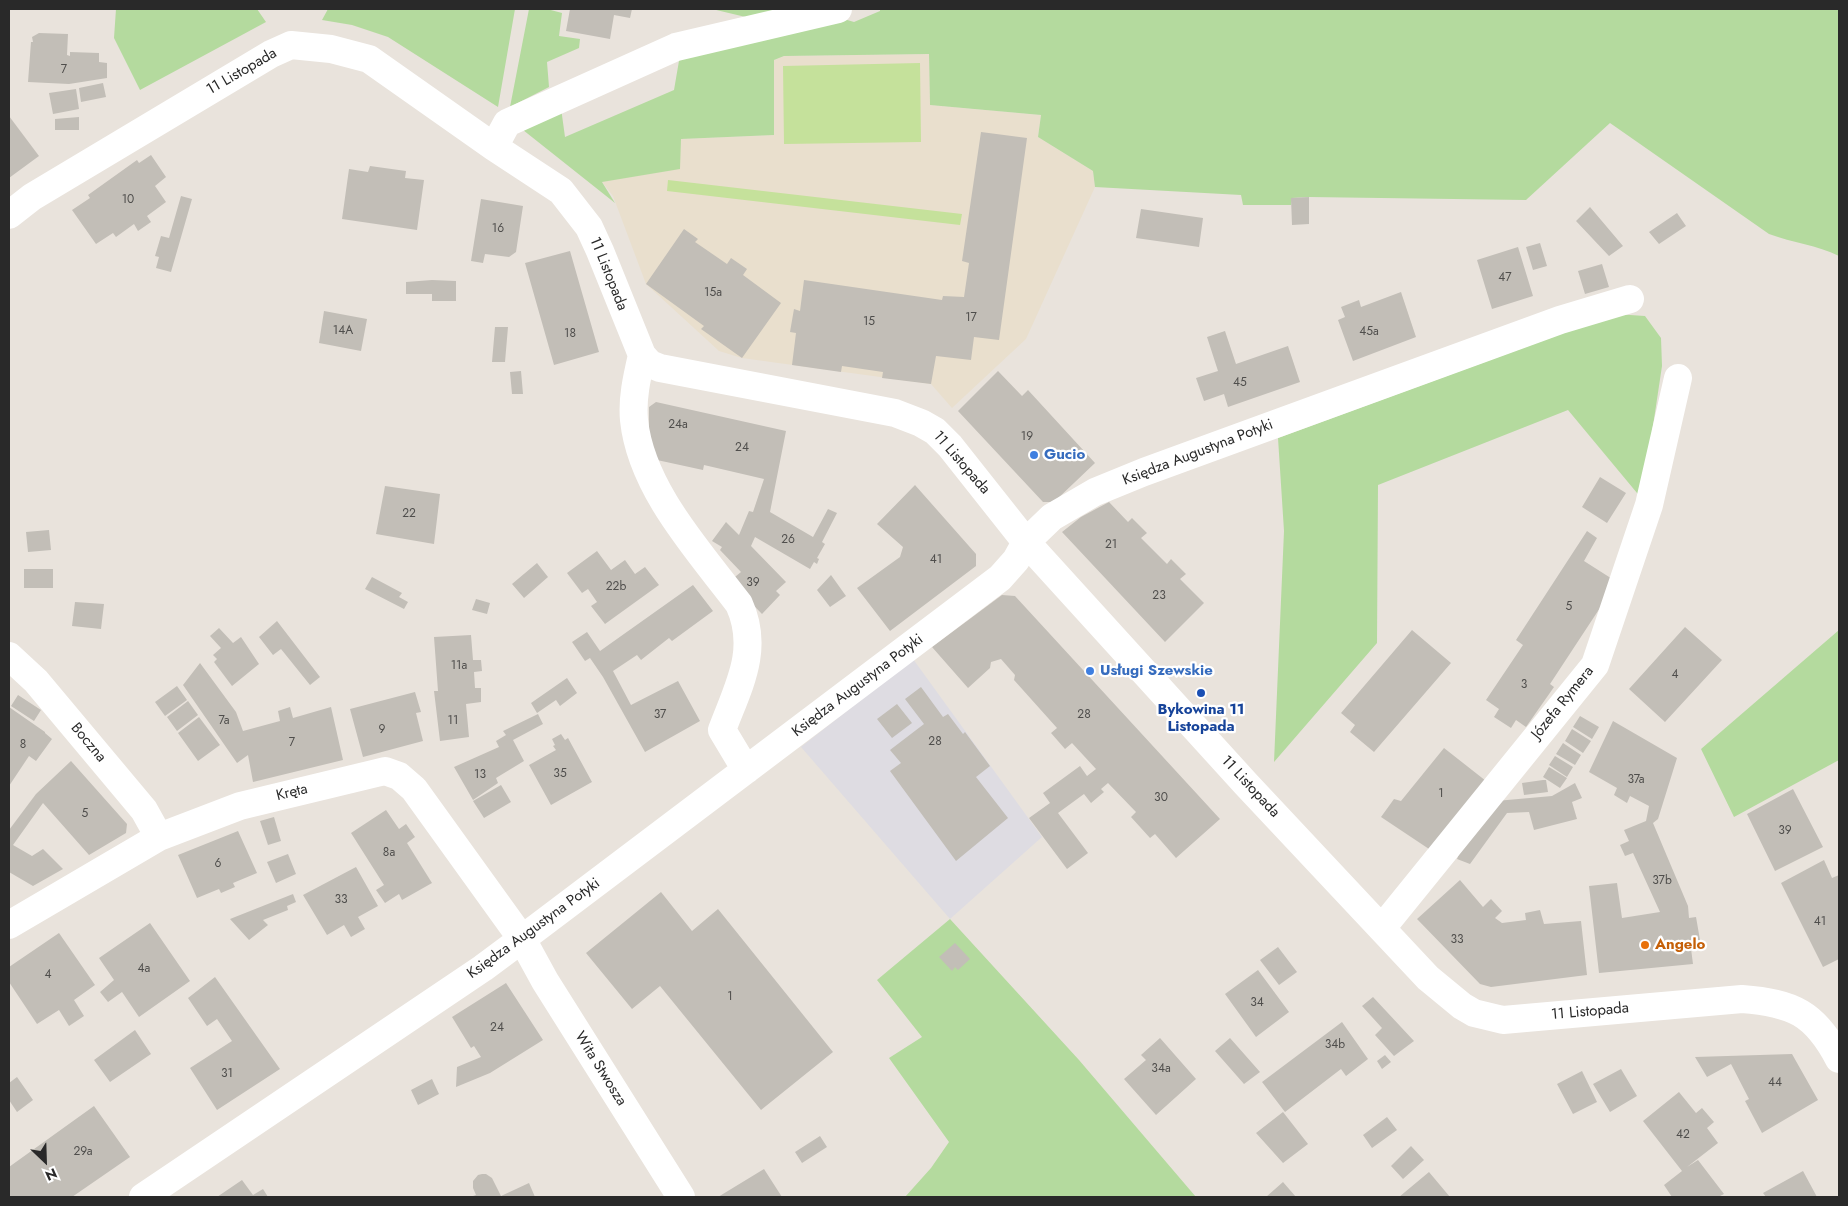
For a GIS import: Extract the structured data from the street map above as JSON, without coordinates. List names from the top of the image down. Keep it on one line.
{"streets":{"street":["11 Listopada","Księdza Augustyna Potyki","Józefa Rymera","Boczna","Kręta","Wita Stwosza"]},"crossings":[["11 Listopada","Księdza Augustyna Potyki"],["11 Listopada","Józefa Rymera"],["Księdza Augustyna Potyki","Kręta"],["Księdza Augustyna Potyki","Wita Stwosza"],["Boczna","Kręta"],["Kręta","Wita Stwosza"]],"places":["Gucio","Usługi Szewskie","Bykowina 11 Listopada","Angelo"],"house_numbers":["7","10","16","47","15a","17","15","14A","45a","18","45","24a","19","24","22","26","21","41","39","22b","23","5","11a","4","3","37","28","7a","11","9","28","7","8","35","13","37a","1","30","5","39","8a","6","37b","33","41","33","4a","4","1","34","24","34b","34a","31","44","42","29a"],"north":"bottom right"}
